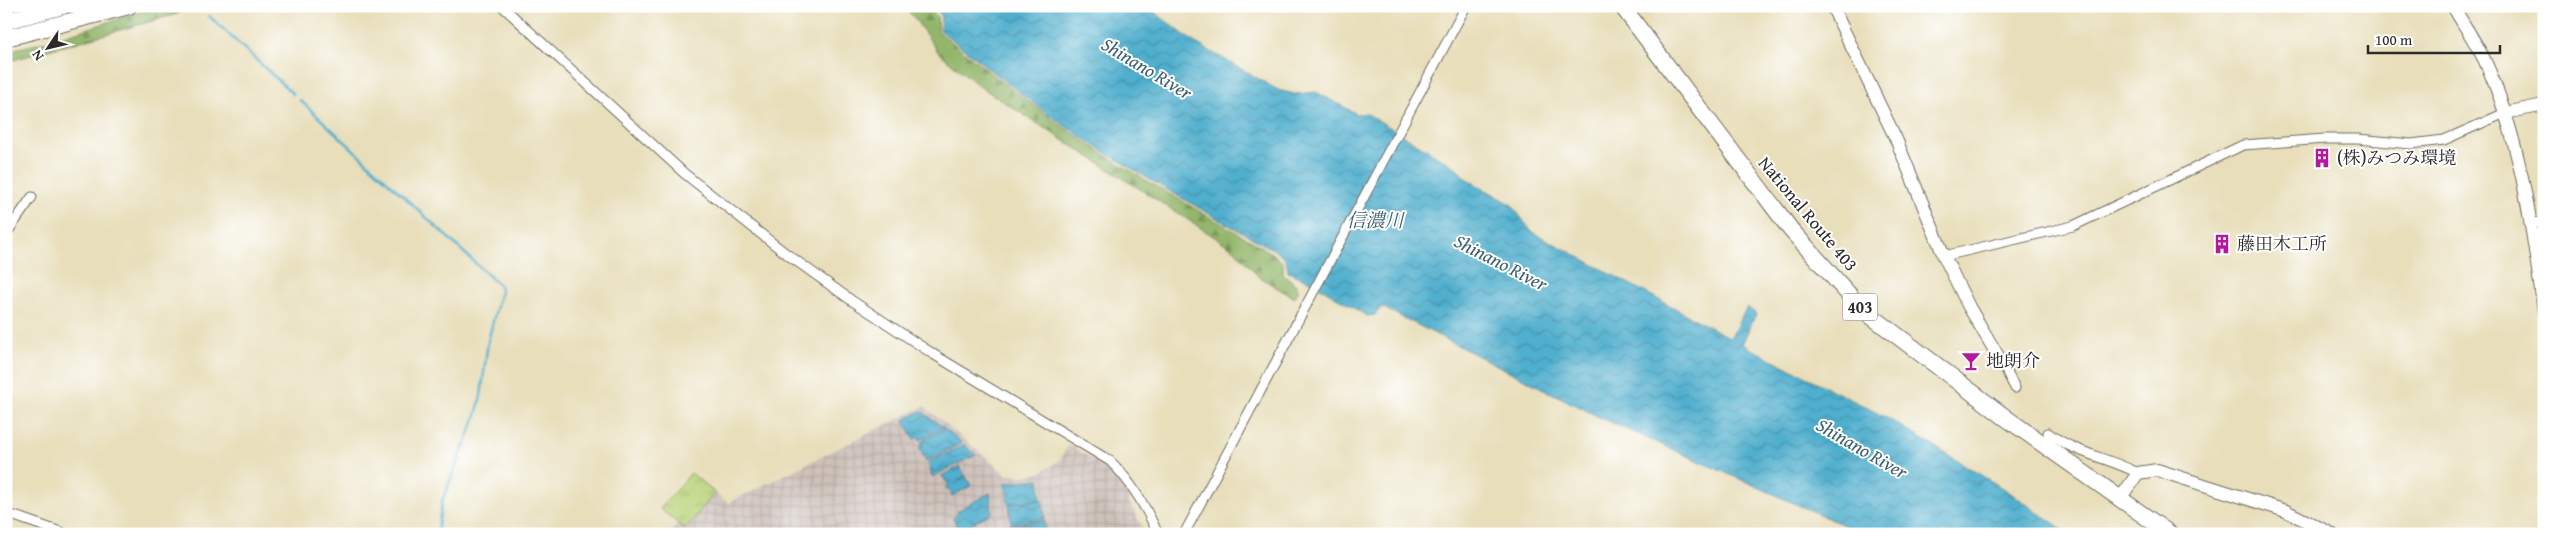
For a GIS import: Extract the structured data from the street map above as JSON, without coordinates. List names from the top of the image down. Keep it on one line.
{"streets":{"highway":["National Route 403","403"]},"water":["Shinano River","信濃川"],"places":{"building":["(株)みつみ環境","藤田木工所"],"bar":["地朗介"]},"scale_bar":"100 m","north":"bottom left"}
